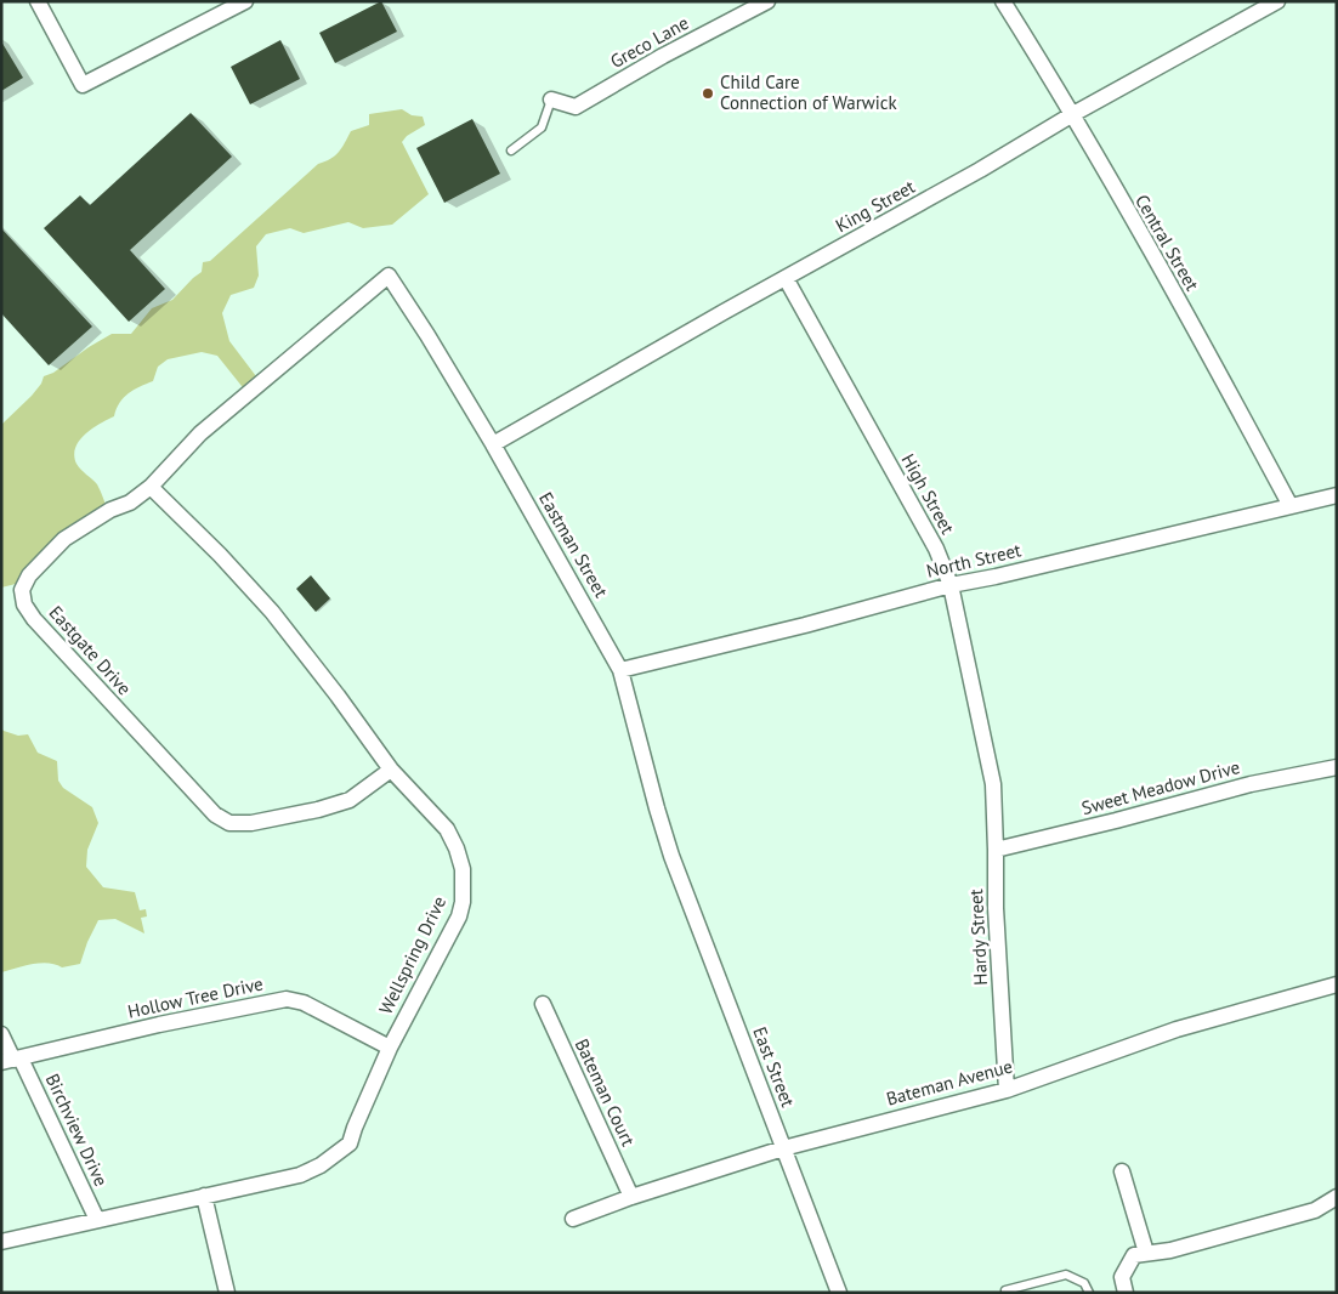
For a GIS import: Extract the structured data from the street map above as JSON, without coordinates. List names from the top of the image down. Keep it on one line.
{"streets":{"street":["Greco Lane","King Street","Central Street","High Street","Eastman Street","North Street","Eastgate Drive","Sweet Meadow Drive","Hardy Street","Wellspring Drive","Hollow Tree Drive","East Street","Bateman Avenue","Bateman Court","Birchview Drive"]},"crossings":[["King Street","Central Street"],["King Street","High Street"],["King Street","Eastman Street"],["Central Street","North Street"],["High Street","North Street"],["High Street","Hardy Street"],["Eastman Street","North Street"],["Eastman Street","Eastgate Drive"],["Eastman Street","East Street"],["Eastgate Drive","Wellspring Drive"],["Sweet Meadow Drive","Hardy Street"],["Hardy Street","Bateman Avenue"],["Wellspring Drive","Hollow Tree Drive"],["Wellspring Drive","Birchview Drive"],["Hollow Tree Drive","Birchview Drive"],["East Street","Bateman Avenue"],["Bateman Avenue","Bateman Court"]],"places":["Child Care Connection of Warwick"]}
